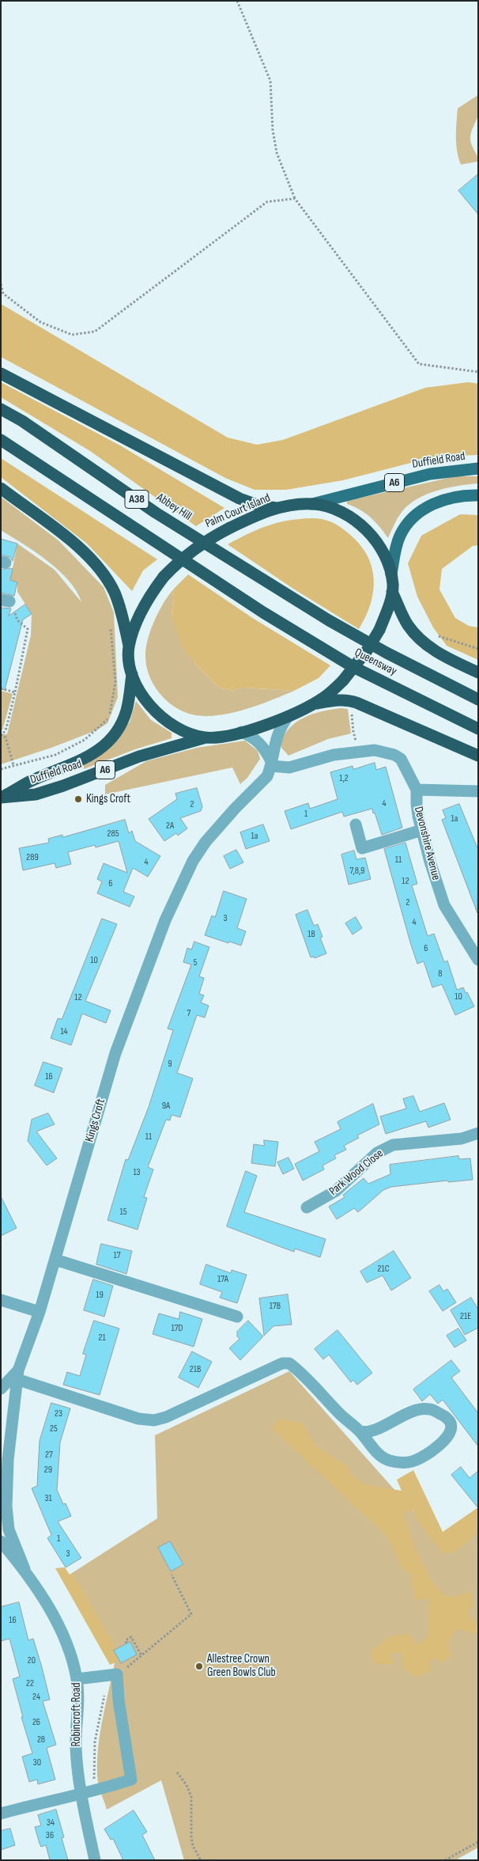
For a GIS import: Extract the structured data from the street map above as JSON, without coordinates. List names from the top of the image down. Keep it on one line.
{"streets":{"highway":["Duffield Road","A6","A38","Abbey Hill","Palm Court Island","Queensway"],"street":["Devonshire Avenue","Kings Croft","Park Wood Close","Robincroft Road"]},"crossings":[["Duffield Road","Palm Court Island"],["A6","Palm Court Island"],["Abbey Hill","Queensway"],["Palm Court Island","Kings Croft"],["Devonshire Avenue","Kings Croft"],["Kings Croft","Robincroft Road"]],"places":["Kings Croft","Allestree Crown Green Bowls Club"],"house_numbers":["1,2","4","2","1","1a","2A","285","1a","289","11","4","7,8,9","12","6","2","3","4","1B","6","10","5","8","10","12","7","14","9","16","9A","11","13","15","17","21C","17A","19","17B","21E","17D","21","21B","23","25","27","29","31","1","3","16","20","22","24","26","28","30","34","36"]}
